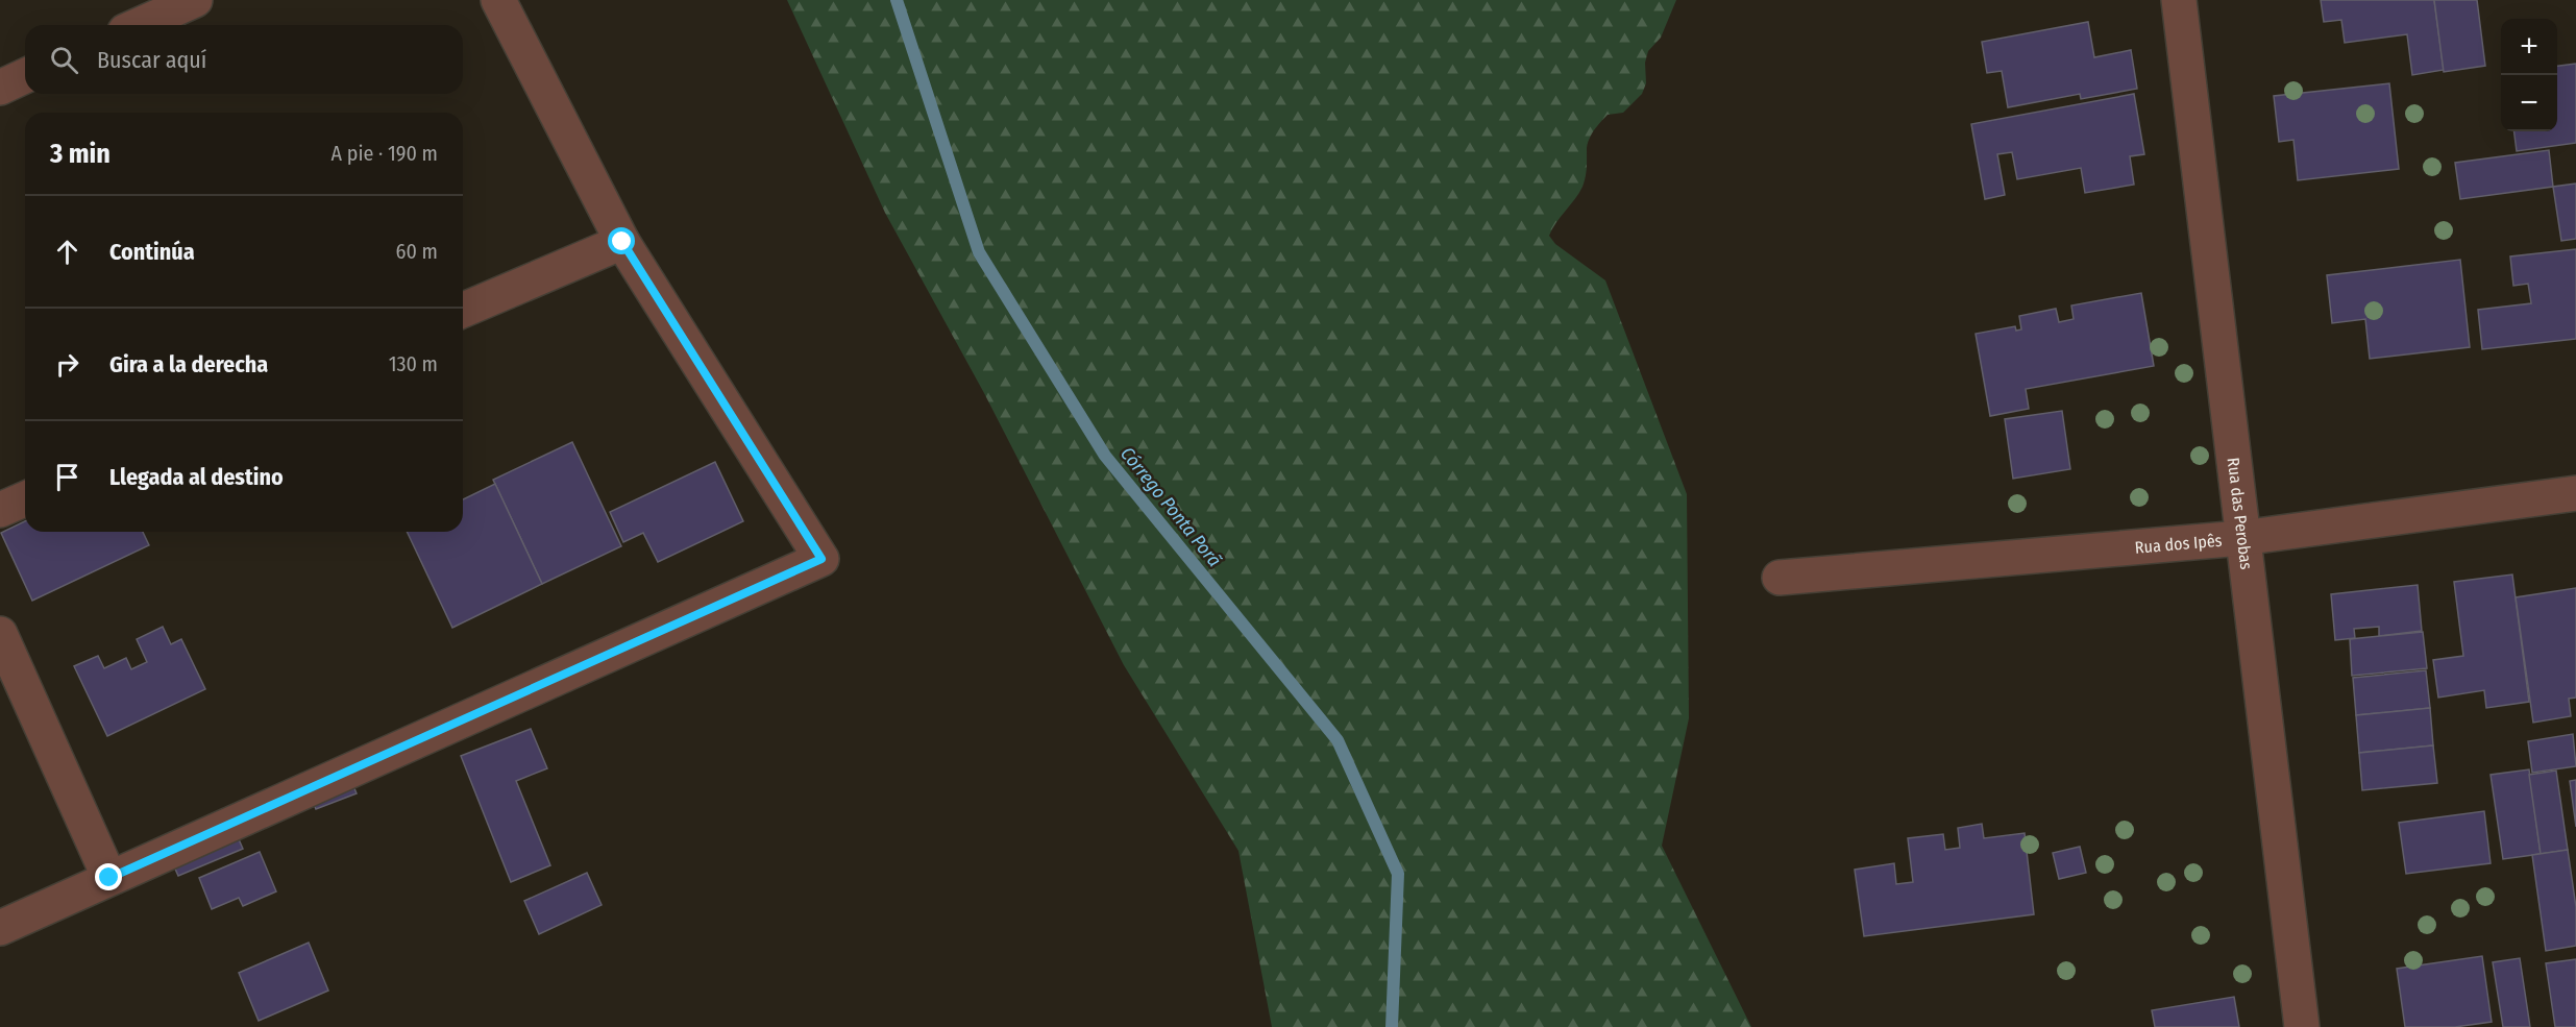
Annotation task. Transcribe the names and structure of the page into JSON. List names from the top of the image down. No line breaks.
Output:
{"streets":{"street":["Rua das Perobas","Rua dos Ipês"]},"crossings":[["Rua das Perobas","Rua dos Ipês"]],"water":["Córrego Ponta Porã"],"page":{"map_buttons":["+","−"],"search":"Buscar aquí","heading":["3 min","A pie · 190 m"],"list":[["Continúa","60 m"],["Gira a la derecha","130 m"],"Llegada al destino"]}}
